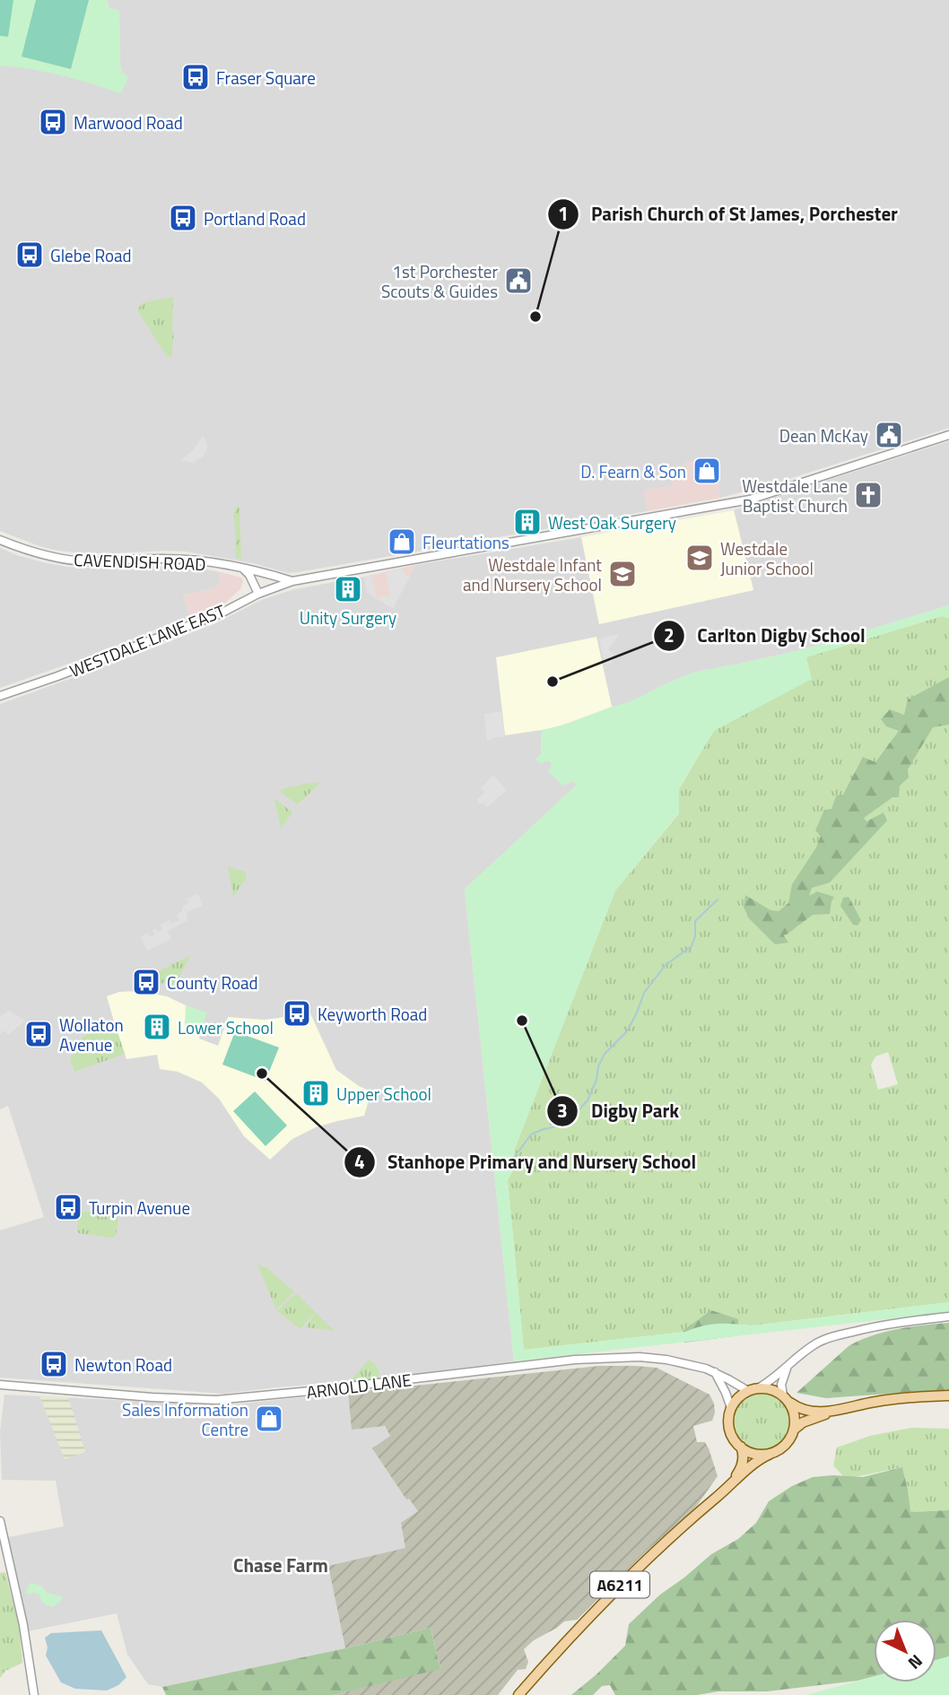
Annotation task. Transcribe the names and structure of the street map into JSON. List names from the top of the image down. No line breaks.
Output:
{"streets":{"main road":["A6211"],"street":["CAVENDISH ROAD","WESTDALE LANE EAST","ARNOLD LANE"]},"crossings":[["CAVENDISH ROAD","WESTDALE LANE EAST"],["ARNOLD LANE","A6211"]],"districts":["Chase Farm"],"places":{"bus stop":["Fraser Square","Marwood Road","Portland Road","Glebe Road","County Road","Keyworth Road","Wollaton Avenue","Turpin Avenue","Newton Road"],"public building":["1st Porchester Scouts & Guides","Dean McKay"],"other":["Parish Church of St James, Porchester","Carlton Digby School","Digby Park","Stanhope Primary and Nursery School"],"shop":["D. Fearn & Son","Fleurtations","Sales Information Centre"],"church":["Westdale Lane Baptist Church"],"building":["West Oak Surgery","Unity Surgery","Lower School","Upper School"],"school or university":["Westdale Junior School","Westdale Infant and Nursery School"]},"north":"bottom right"}
